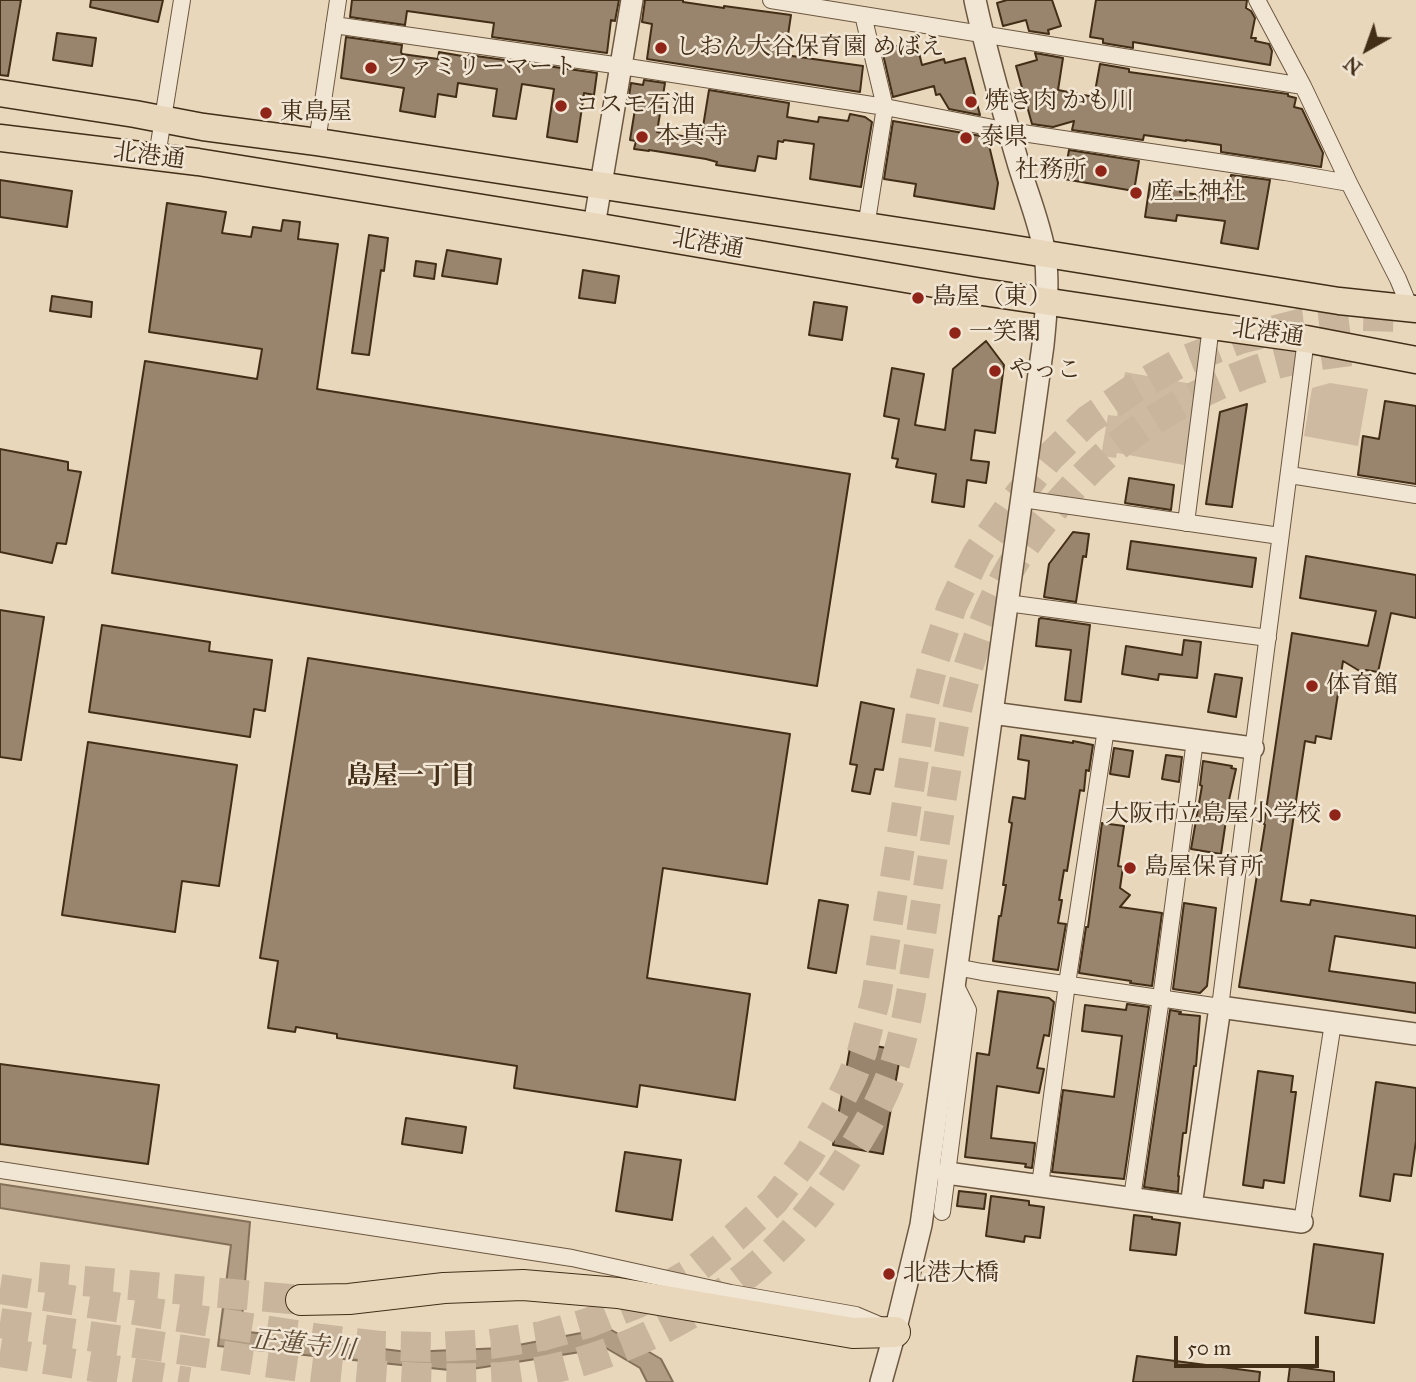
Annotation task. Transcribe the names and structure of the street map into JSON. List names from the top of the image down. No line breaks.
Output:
{"streets":{"main road":["北港通"]},"districts":["島屋一丁目"],"water":["正蓮寺川"],"places":["しおん大谷保育園 めばえ","ファミリーマート","焼き肉 かも川","コスモ石油","東島屋","本真寺","泰県","社務所","産土神社","島屋（東）","一笑閣","やっこ","体育館","大阪市立島屋小学校","島屋保育所","北港大橋"],"scale_bar":"50 m","north":"bottom left"}
